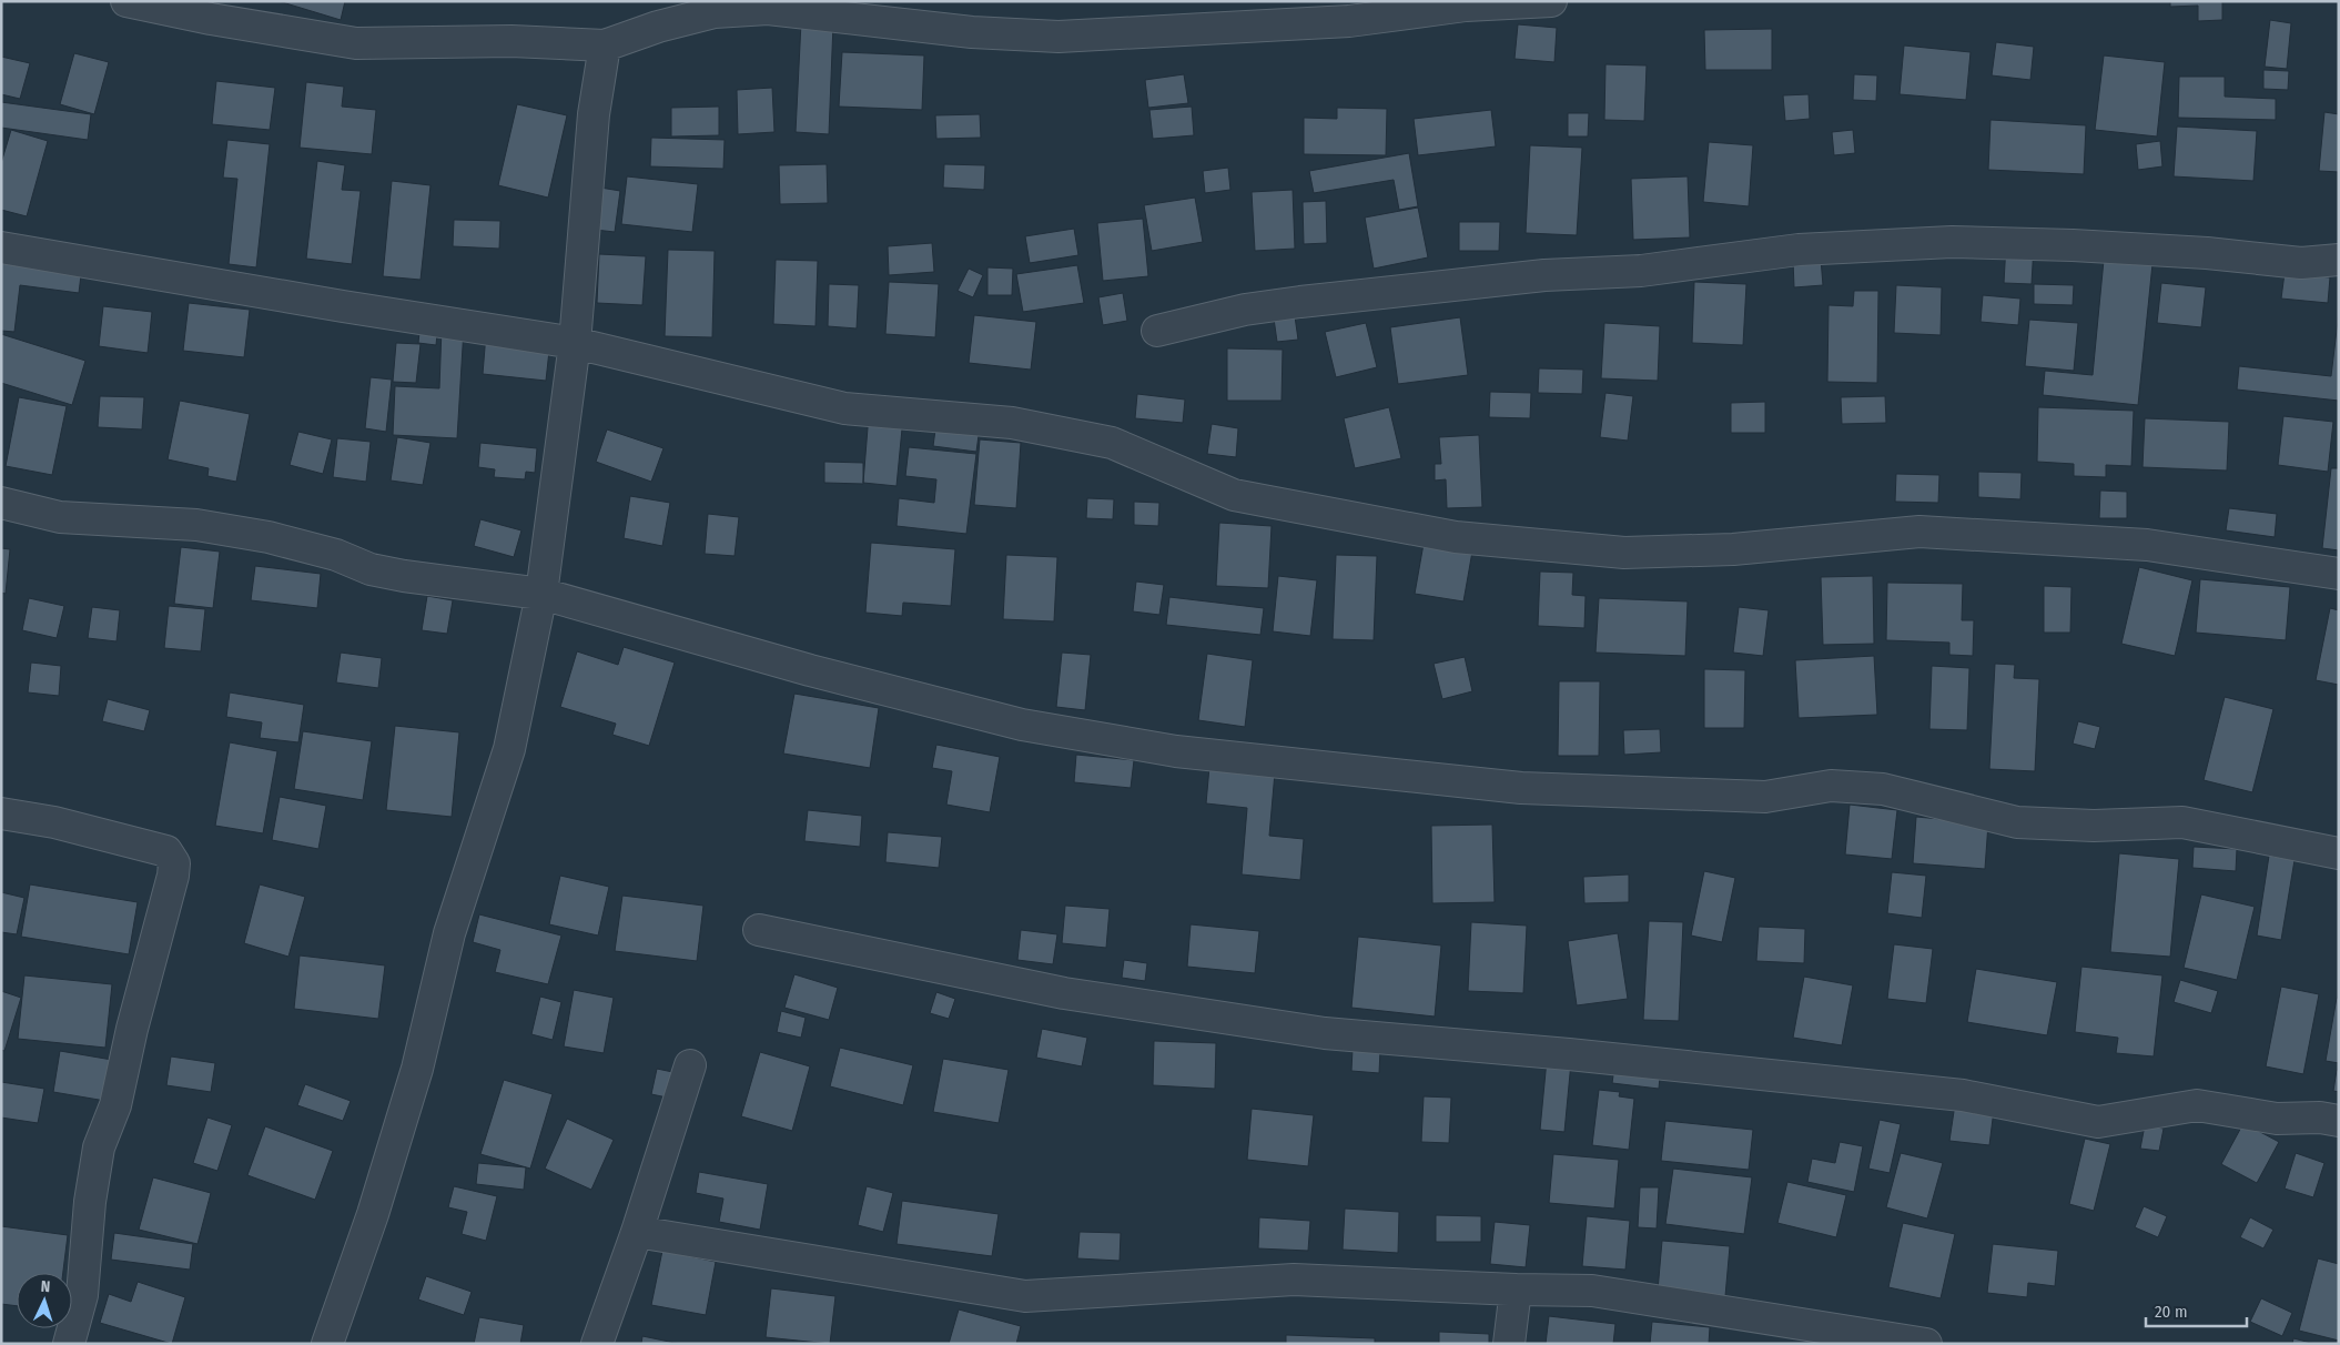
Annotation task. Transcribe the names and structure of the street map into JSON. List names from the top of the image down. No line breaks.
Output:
{"scale_bar":"20 m","north":"top"}
